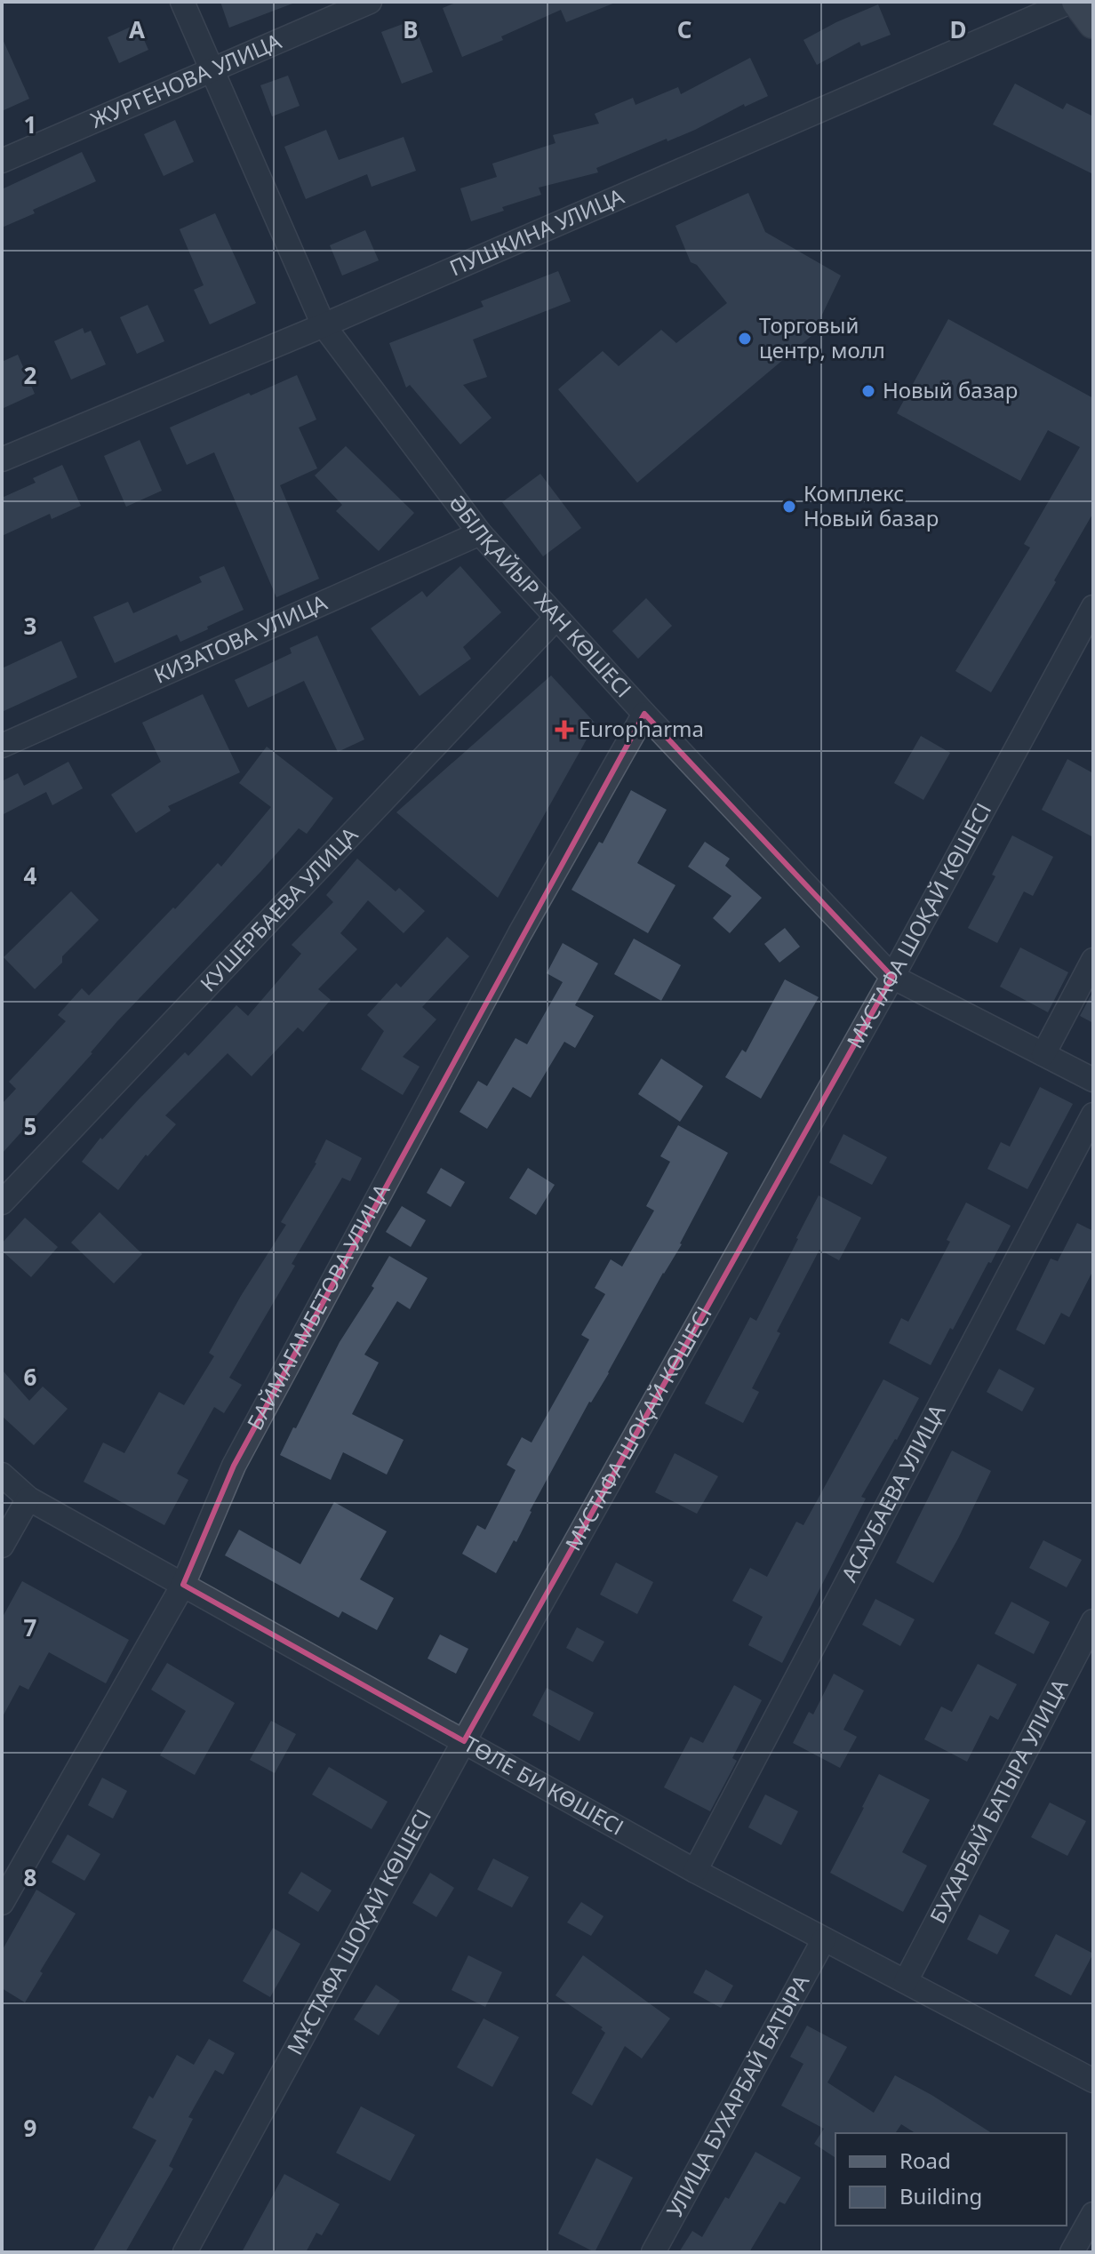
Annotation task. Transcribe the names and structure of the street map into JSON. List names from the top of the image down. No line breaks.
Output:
{"streets":{"street":["ЖУРГЕНОВА УЛИЦА","ПУШКИНА УЛИЦА","ӘБІЛҚАЙЫР ХАН КӨШЕСІ","КИЗАТОВА УЛИЦА","КУШЕРБАЕВА УЛИЦА","МҰСТАФА ШОҚАЙ КӨШЕСІ","БАЙМАГАМБЕТОВА УЛИЦА","АСАУБАЕВА УЛИЦА","ТӨЛЕ БИ КӨШЕСІ","БУХАРБАЙ БАТЫРА УЛИЦА","УЛИЦА БУХАРБАЙ БАТЫРА"]},"crossings":[["ЖУРГЕНОВА УЛИЦА","ӘБІЛҚАЙЫР ХАН КӨШЕСІ"],["ПУШКИНА УЛИЦА","ӘБІЛҚАЙЫР ХАН КӨШЕСІ"],["ӘБІЛҚАЙЫР ХАН КӨШЕСІ","КИЗАТОВА УЛИЦА"],["ӘБІЛҚАЙЫР ХАН КӨШЕСІ","КУШЕРБАЕВА УЛИЦА"],["ӘБІЛҚАЙЫР ХАН КӨШЕСІ","МҰСТАФА ШОҚАЙ КӨШЕСІ"],["ӘБІЛҚАЙЫР ХАН КӨШЕСІ","БАЙМАГАМБЕТОВА УЛИЦА"],["МҰСТАФА ШОҚАЙ КӨШЕСІ","ТӨЛЕ БИ КӨШЕСІ"],["БАЙМАГАМБЕТОВА УЛИЦА","ТӨЛЕ БИ КӨШЕСІ"],["АСАУБАЕВА УЛИЦА","ТӨЛЕ БИ КӨШЕСІ"],["ТӨЛЕ БИ КӨШЕСІ","БУХАРБАЙ БАТЫРА УЛИЦА"],["ТӨЛЕ БИ КӨШЕСІ","УЛИЦА БУХАРБАЙ БАТЫРА"]],"places":{"other":["Торговый центр, молл","Новый базар","Комплекс Новый базар"],"health":["Europharma"]},"legend":["Road","Building"],"grid":{"columns":["A","B","C","D"],"rows":["1","2","3","4","5","6","7","8","9"]}}
